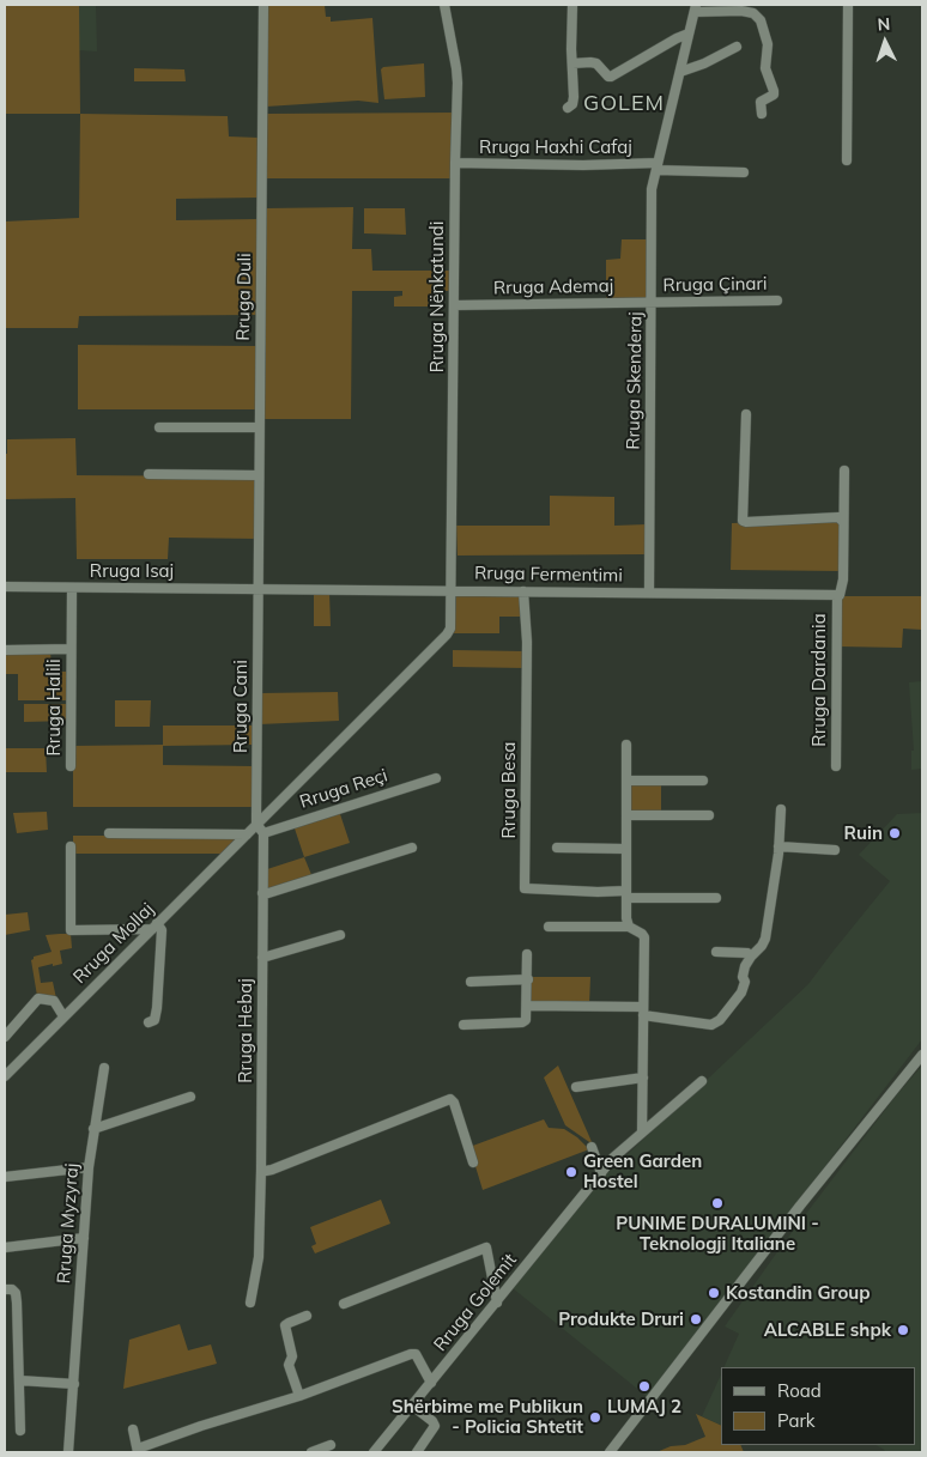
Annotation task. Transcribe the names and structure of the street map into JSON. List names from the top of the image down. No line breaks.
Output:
{"streets":{"street":["Rruga Haxhi Cafaj","Rruga Çinari","Rruga Ademaj","Rruga Duli","Rruga Nënkatundi","Rruga Skenderaj","Rruga Isaj","Rruga Fermentimi","Rruga Dardania","Rruga Cani","Rruga Halili","Rruga Reçi","Rruga Besa","Rruga Mollaj","Rruga Hebaj","Rruga Myzyraj","Rruga Golemit"]},"crossings":[["Rruga Haxhi Cafaj","Rruga Nënkatundi"],["Rruga Haxhi Cafaj","Rruga Skenderaj"],["Rruga Çinari","Rruga Ademaj"],["Rruga Çinari","Rruga Skenderaj"],["Rruga Ademaj","Rruga Nënkatundi"],["Rruga Ademaj","Rruga Skenderaj"],["Rruga Duli","Rruga Isaj"],["Rruga Duli","Rruga Fermentimi"],["Rruga Duli","Rruga Cani"],["Rruga Nënkatundi","Rruga Fermentimi"],["Rruga Nënkatundi","Rruga Mollaj"],["Rruga Skenderaj","Rruga Fermentimi"],["Rruga Isaj","Rruga Fermentimi"],["Rruga Isaj","Rruga Cani"],["Rruga Isaj","Rruga Halili"],["Rruga Fermentimi","Rruga Dardania"],["Rruga Fermentimi","Rruga Cani"],["Rruga Fermentimi","Rruga Besa"],["Rruga Fermentimi","Rruga Mollaj"],["Rruga Cani","Rruga Mollaj"],["Rruga Reçi","Rruga Hebaj"]],"districts":["GOLEM"],"places":["Ruin","Green Garden Hostel","PUNIME DURALUMINI - Teknologji Italiane","Kostandin Group","Produkte Druri","ALCABLE shpk","LUMAJ 2","Shërbime me Publikun - Policia Shtetit"],"legend":["Road","Park"],"north":"top"}
